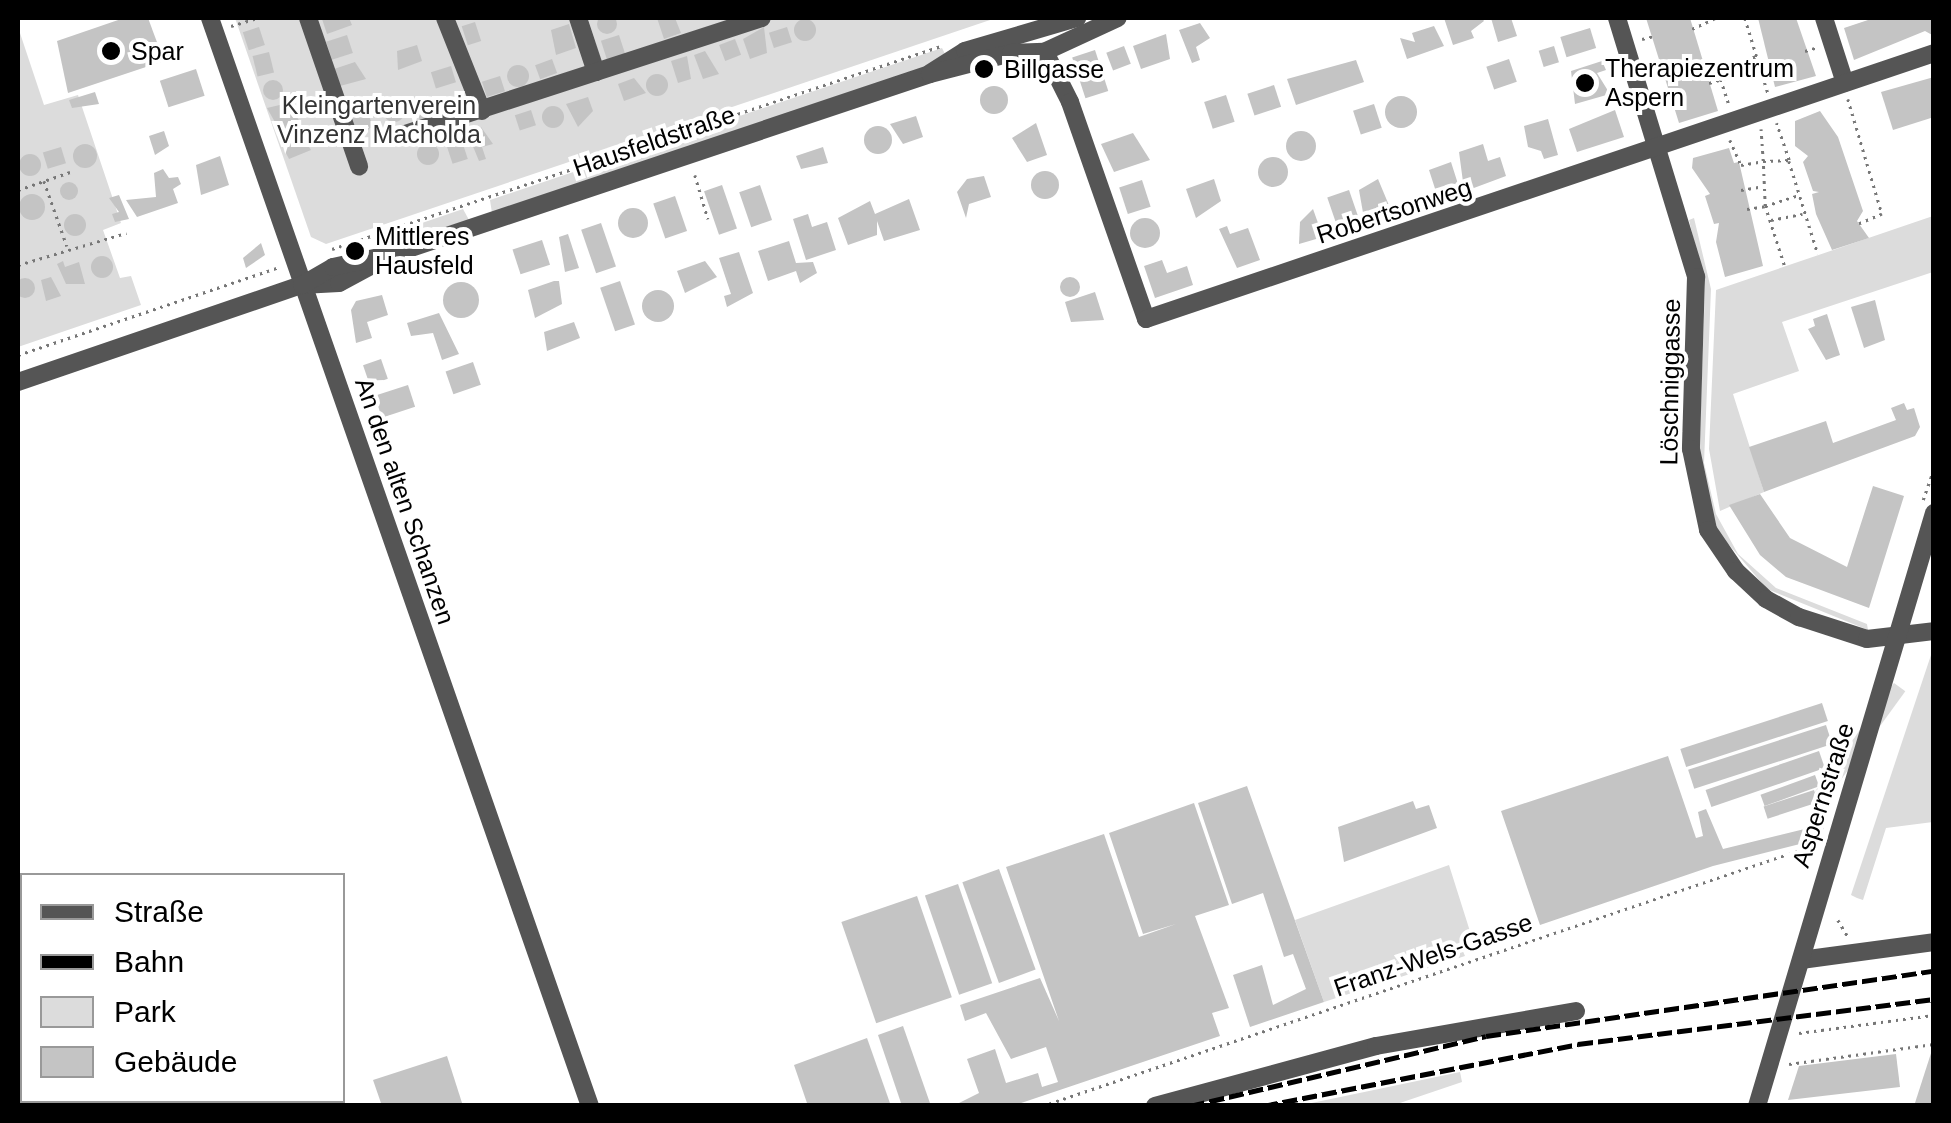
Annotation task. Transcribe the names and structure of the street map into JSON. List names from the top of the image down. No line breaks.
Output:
{"streets":{"street":["Hausfeldstraße","Robertsonweg","Löschniggasse","An den alten Schanzen","Aspernstraße"],"path":["Franz-Wels-Gasse"]},"crossings":[["Hausfeldstraße","Robertsonweg"],["Hausfeldstraße","An den alten Schanzen"],["Robertsonweg","Löschniggasse"],["Löschniggasse","Aspernstraße"],["Aspernstraße","Franz-Wels-Gasse"]],"parks":["Kleingartenverein Vinzenz Macholda"],"places":["Spar","Billgasse","Therapiezentrum Aspern","Mittleres Hausfeld"],"legend":["Straße","Bahn","Park","Gebäude"]}
